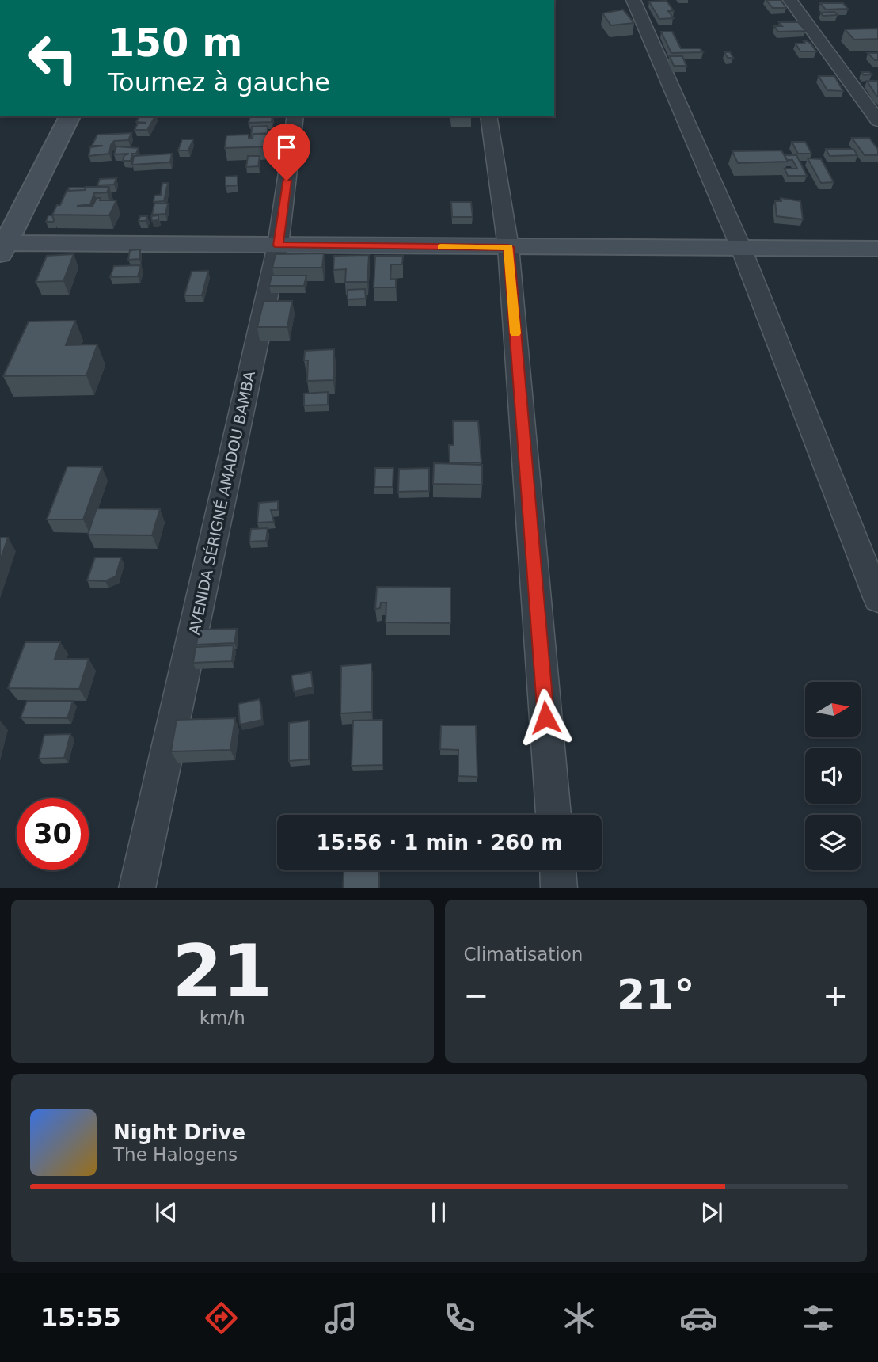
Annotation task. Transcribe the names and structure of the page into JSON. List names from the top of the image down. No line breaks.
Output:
{"streets":{"street":["AVENIDA SÉRIGNÉ AMADOU BAMBA"]},"north":"right","page":{"turn":["150 m","Tournez à gauche"],"limit":"30","trip":"15:56 · 1 min · 260 m","tile":[["21","km/h"],"Climatisation"],"heat":["−","21°","+"],"song":["Night Drive","The Halogens"],"tabs":"15:55"}}
